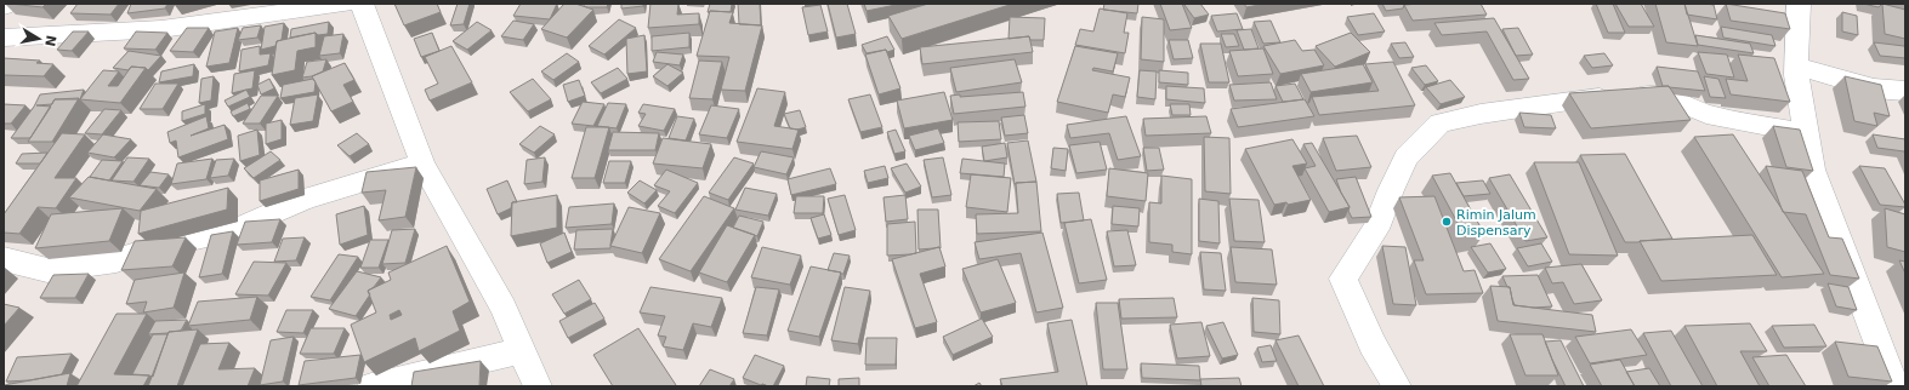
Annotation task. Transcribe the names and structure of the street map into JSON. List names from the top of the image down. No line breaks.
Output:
{"places":["Rimin Jalum Dispensary"],"north":"right"}
